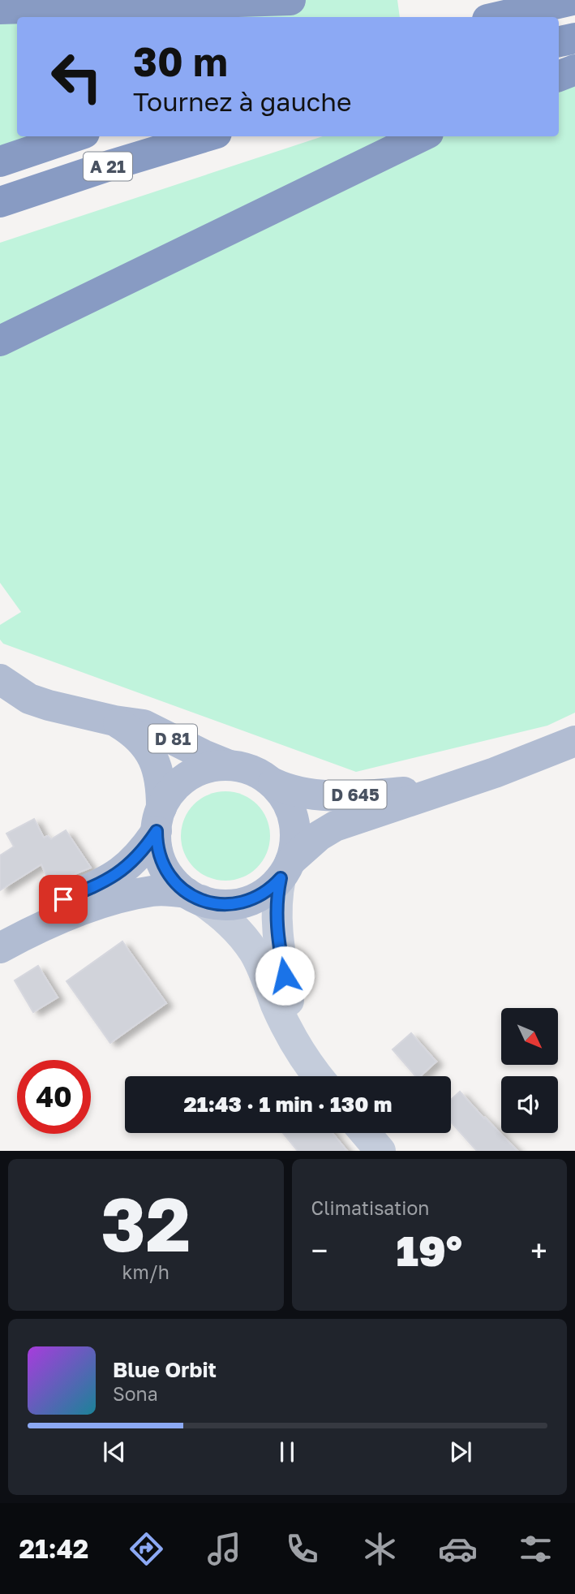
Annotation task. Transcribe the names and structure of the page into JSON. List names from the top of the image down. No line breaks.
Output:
{"streets":{"highway":["A 21"],"main road":["D 81","D 645"]},"crossings":[["D 81","D 645"]],"north":"bottom right","page":{"turn":["30 m","Tournez à gauche"],"limit":"40","trip":"21:43 · 1 min · 130 m","tile":[["32","km/h"],"Climatisation"],"heat":["−","19°","+"],"song":["Blue Orbit","Sona"],"tabs":"21:42"}}
